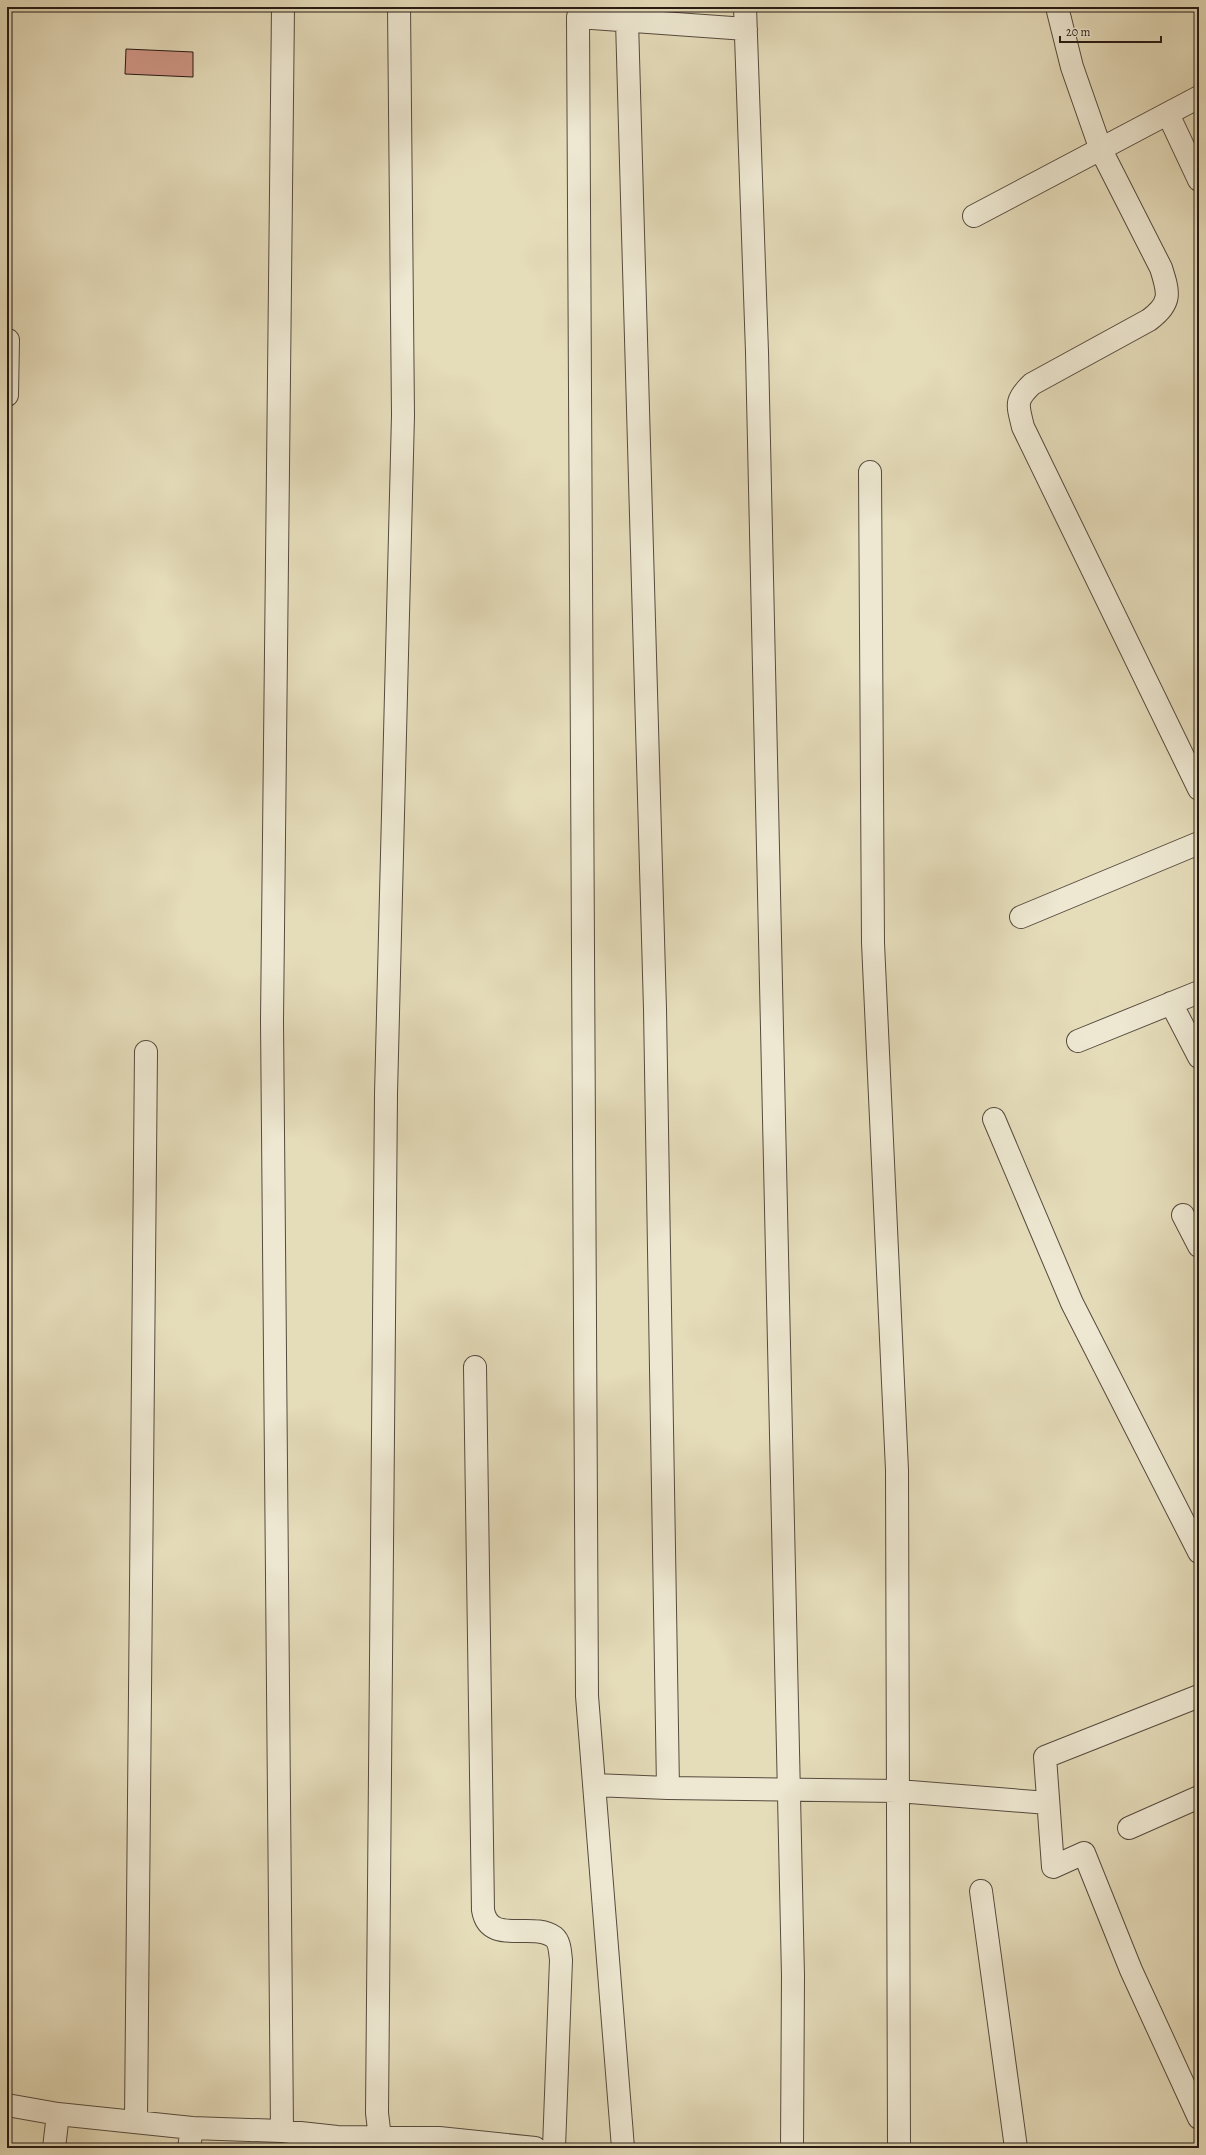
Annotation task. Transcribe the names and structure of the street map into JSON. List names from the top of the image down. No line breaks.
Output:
{"scale_bar":"20 m"}
